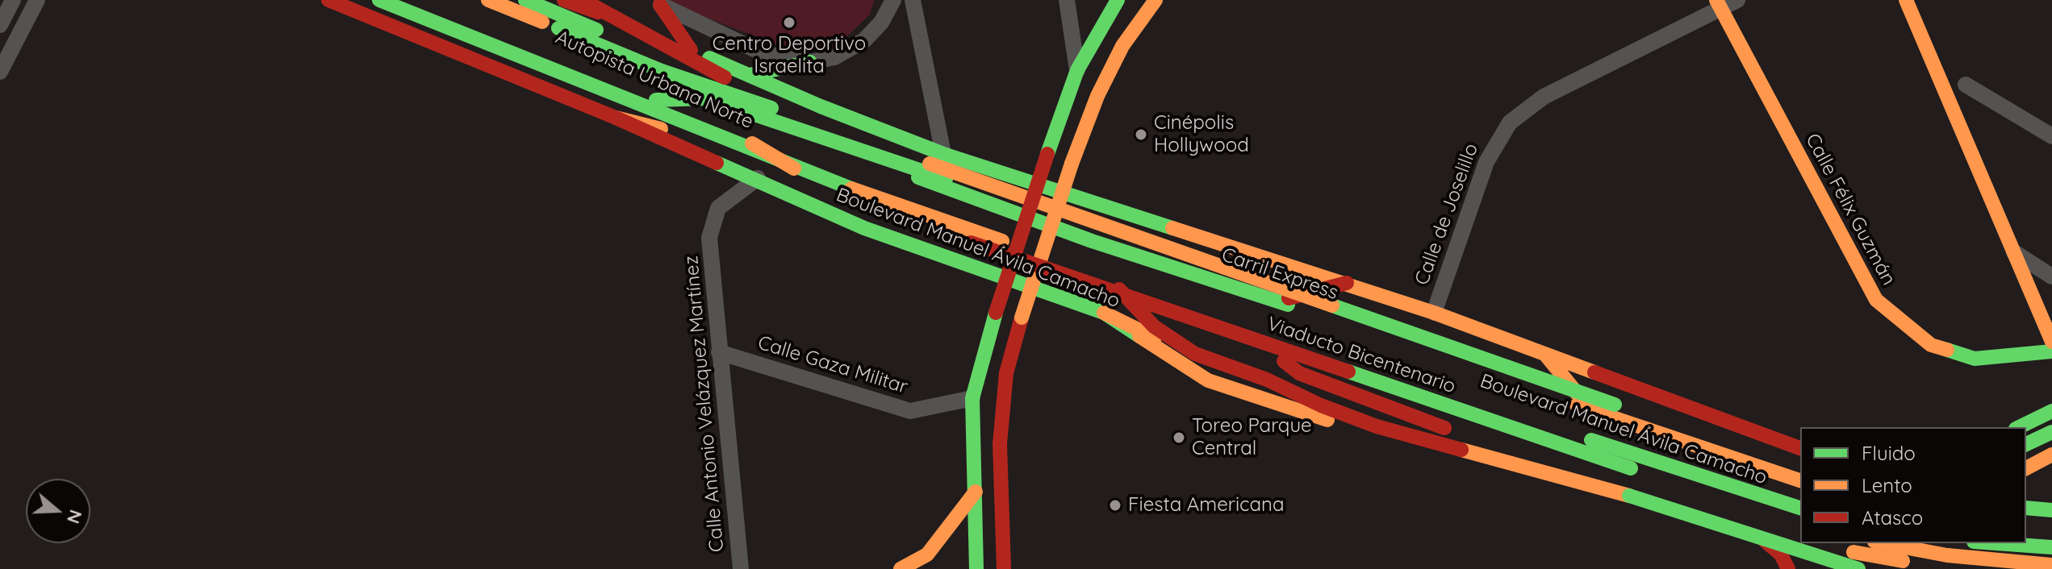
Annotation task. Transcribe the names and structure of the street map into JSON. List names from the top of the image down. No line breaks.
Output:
{"streets":{"main road":["Autopista Urbana Norte","Calle Félix Guzmán","Boulevard Manuel Ávila Camacho","Carril Express","Viaducto Bicentenario"],"street":["Calle de Joselillo","Calle Gaza Militar","Calle Antonio Velázquez Martínez"]},"crossings":[["Autopista Urbana Norte","Boulevard Manuel Ávila Camacho"],["Autopista Urbana Norte","Carril Express"],["Autopista Urbana Norte","Viaducto Bicentenario"],["Calle Félix Guzmán","Calle de Joselillo"],["Calle de Joselillo","Boulevard Manuel Ávila Camacho"],["Boulevard Manuel Ávila Camacho","Viaducto Bicentenario"],["Boulevard Manuel Ávila Camacho","Calle Antonio Velázquez Martínez"],["Calle Gaza Militar","Calle Antonio Velázquez Martínez"]],"places":["Centro Deportivo Israelita","Cinépolis Hollywood","Toreo Parque Central","Fiesta Americana"],"legend":["Fluido","Lento","Atasco"],"north":"right"}
